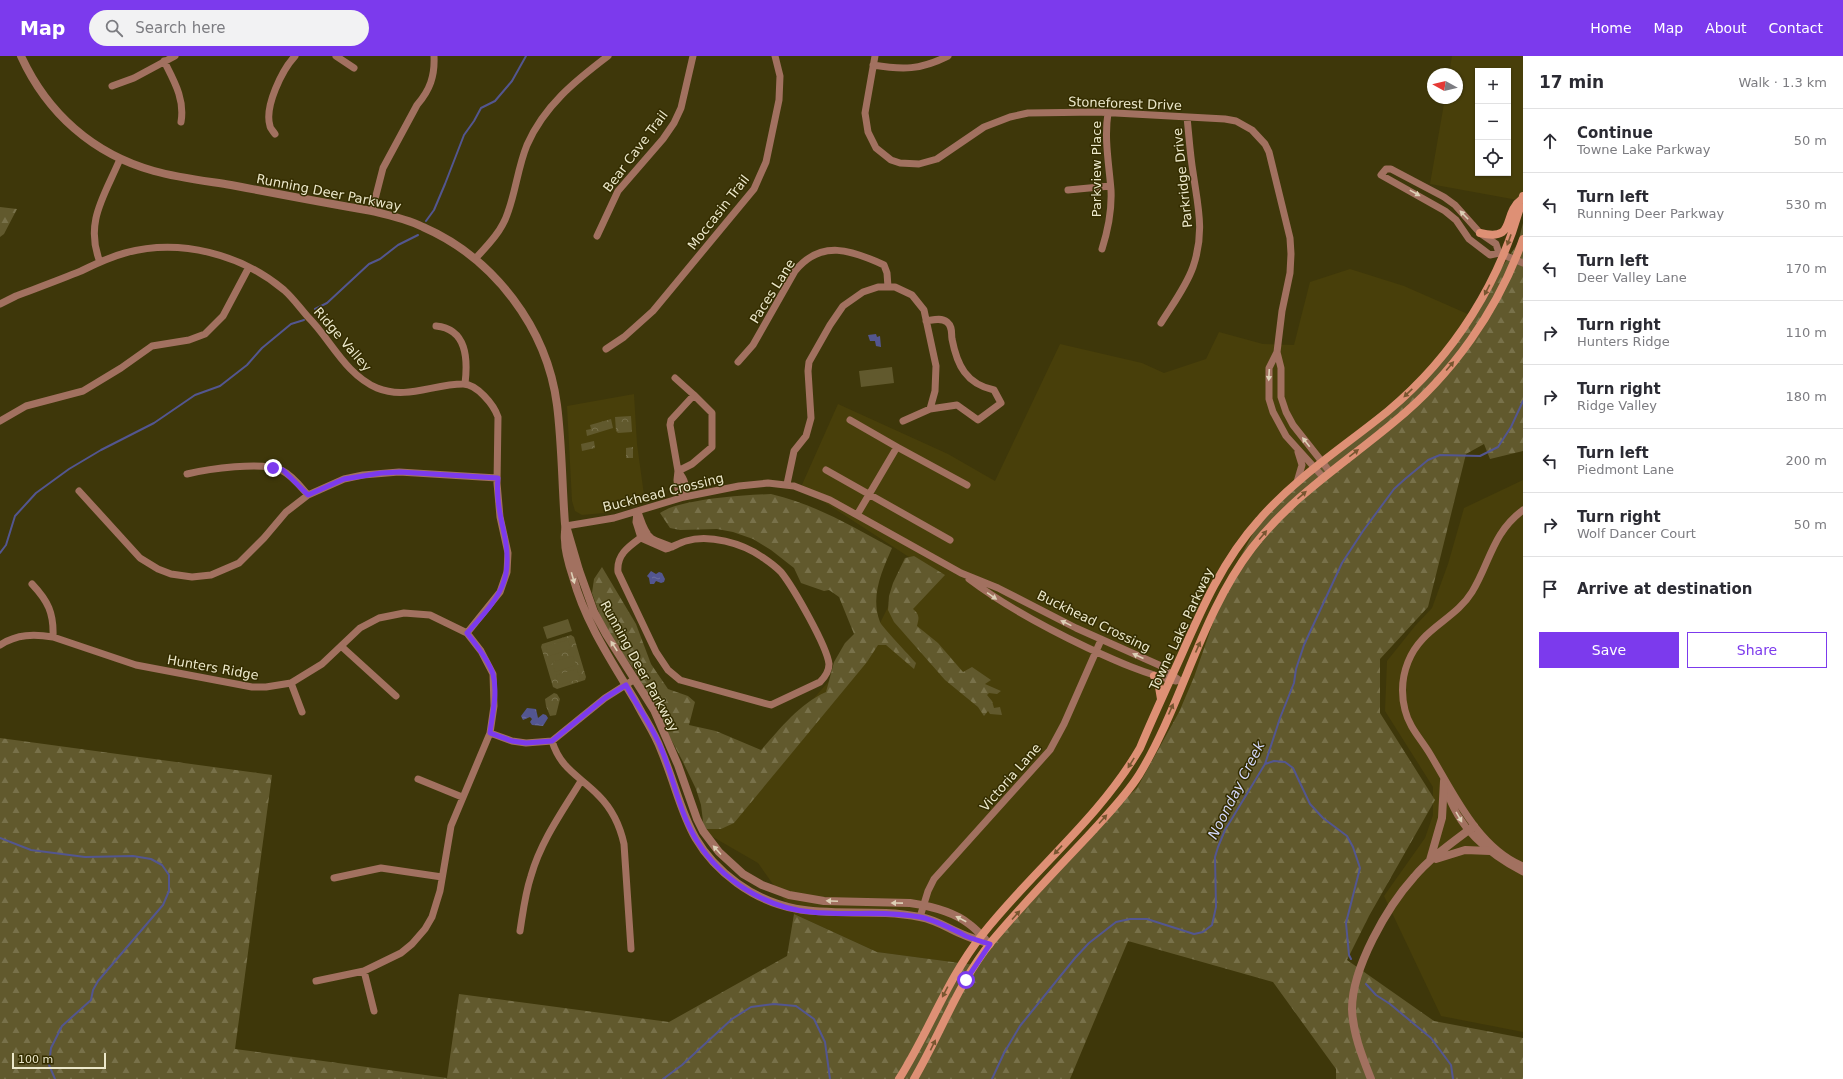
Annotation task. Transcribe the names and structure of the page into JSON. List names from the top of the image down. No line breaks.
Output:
{"streets":{"main road":["Towne Lake Parkway"],"street":["Stoneforest Drive","Bear Cave Trail","Parkview Place","Parkridge Drive","Running Deer Parkway","Moccasin Trail","Paces Lane","Ridge Valley","Buckhead Crossing","Hunters Ridge","Victoria Lane"]},"crossings":[["Stoneforest Drive","Parkview Place"],["Stoneforest Drive","Parkridge Drive"],["Stoneforest Drive","Towne Lake Parkway"],["Running Deer Parkway","Buckhead Crossing"],["Running Deer Parkway","Towne Lake Parkway"],["Running Deer Parkway","Victoria Lane"],["Buckhead Crossing","Towne Lake Parkway"],["Buckhead Crossing","Victoria Lane"]],"water":["Noonday Creek"],"scale_bar":"100 m","north":"left","page":{"header":"Map","search":"Search here","nav":["Home","Map","About","Contact"],"heading":["17 min","Walk · 1.3 km"],"map_buttons":["+","−"],"list":[["Continue","Towne Lake Parkway","50 m"],["Turn left","Running Deer Parkway","530 m"],["Turn left","Deer Valley Lane","170 m"],["Turn right","Hunters Ridge","110 m"],["Turn right","Ridge Valley","180 m"],["Turn left","Piedmont Lane","200 m"],["Turn right","Wolf Dancer Court","50 m"],"Arrive at destination"],"buttons":["Save","Share"],"scale":"100 m"}}
